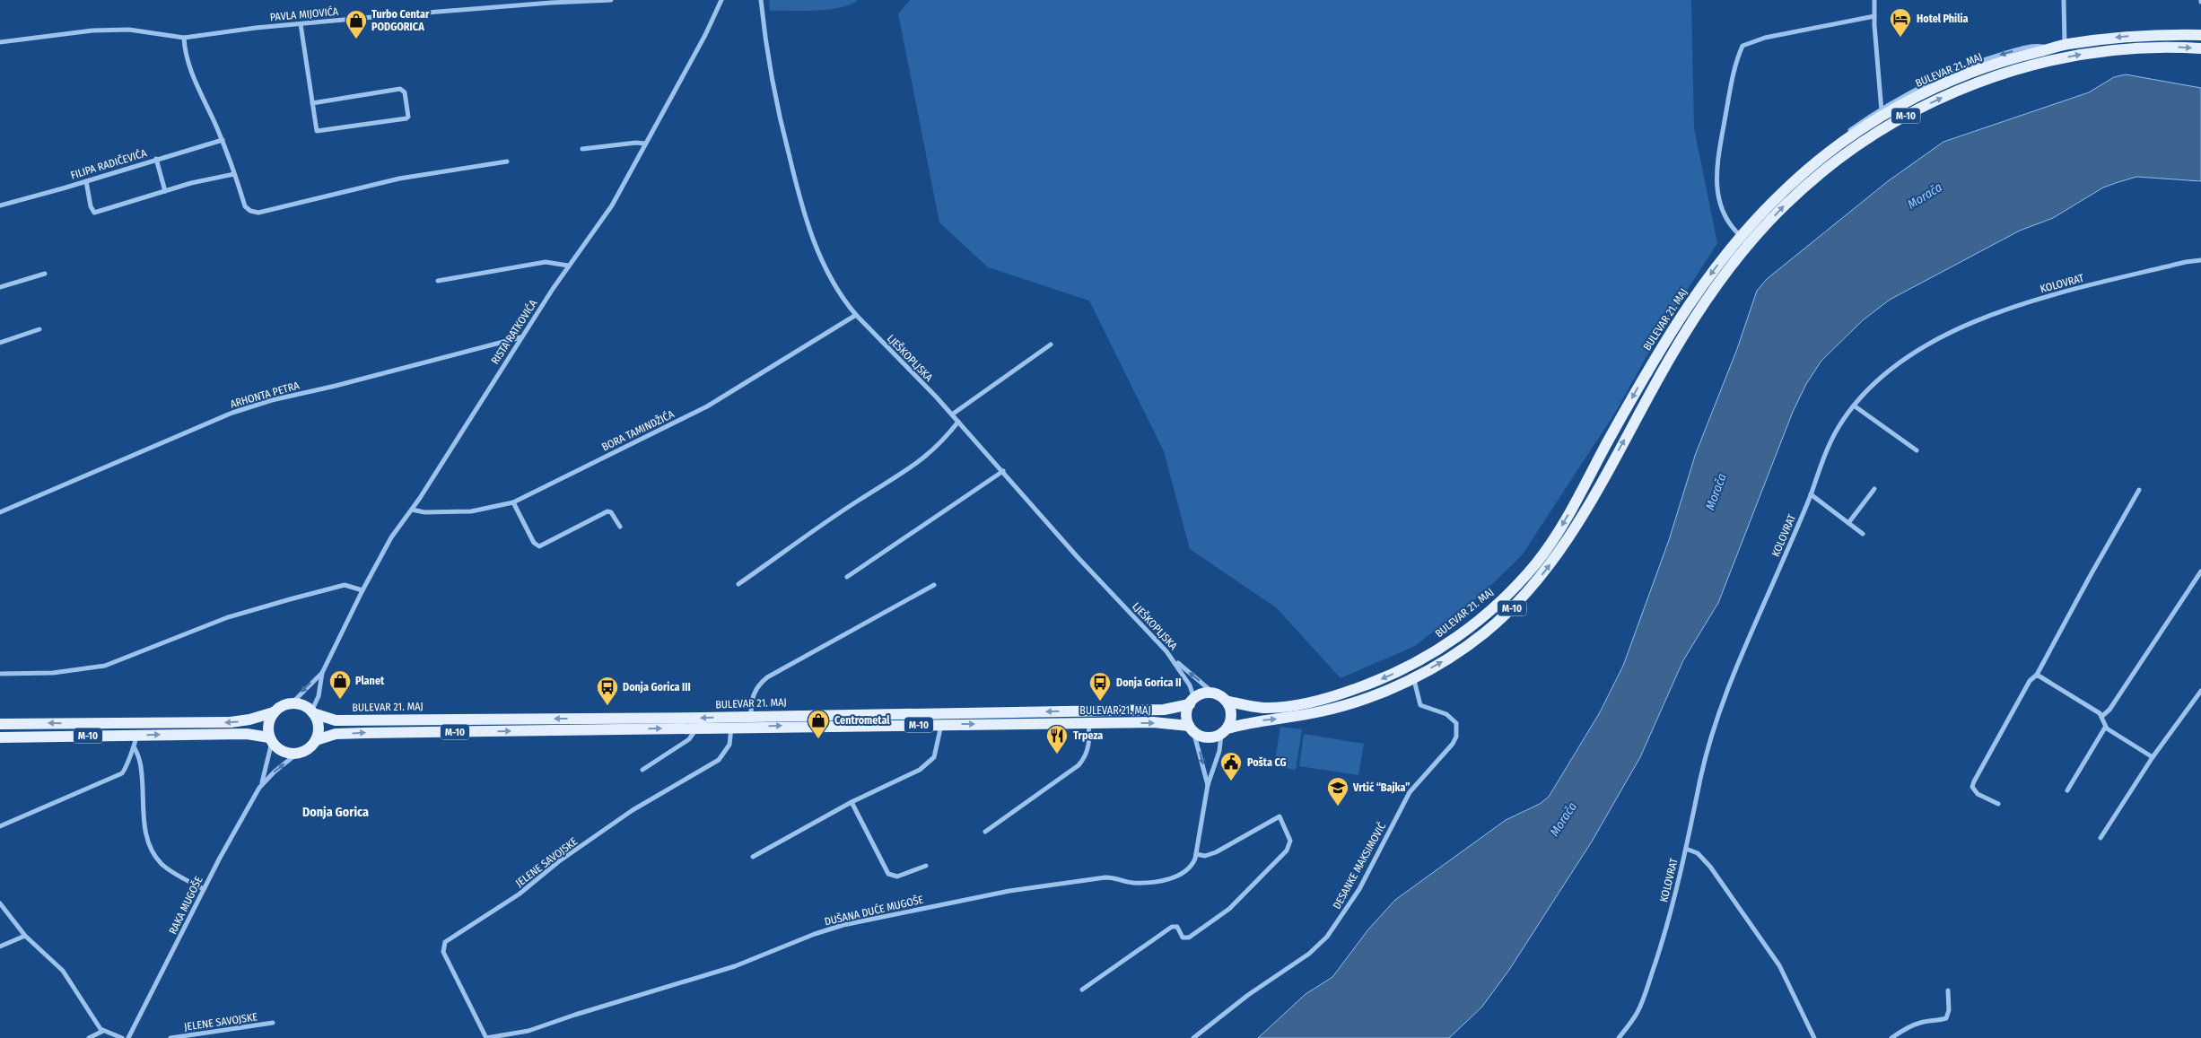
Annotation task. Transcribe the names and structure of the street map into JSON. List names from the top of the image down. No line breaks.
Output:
{"streets":{"main road":["BULEVAR 21. MAJ","M-10"],"street":["PAVLA MIJOVIĆA","FILIPA RADIČEVIĆA","KOLOVRAT","RISTA RATKOVIĆA","LJEŠKOPLJSKA","ARHONTA PETRA","BORA TAMINDŽIĆA","JELENE SAVOJSKE","DESANKE MAKSIMOVIĆ","RAKA MUGOŠE","DUŠANA DUĆE MUGOŠE"]},"crossings":[["BULEVAR 21. MAJ","M-10"],["BULEVAR 21. MAJ","RISTA RATKOVIĆA"],["BULEVAR 21. MAJ","LJEŠKOPLJSKA"],["BULEVAR 21. MAJ","JELENE SAVOJSKE"],["BULEVAR 21. MAJ","DESANKE MAKSIMOVIĆ"],["BULEVAR 21. MAJ","RAKA MUGOŠE"],["BULEVAR 21. MAJ","DUŠANA DUĆE MUGOŠE"],["M-10","RISTA RATKOVIĆA"],["M-10","RAKA MUGOŠE"],["RISTA RATKOVIĆA","ARHONTA PETRA"],["RISTA RATKOVIĆA","BORA TAMINDŽIĆA"],["RISTA RATKOVIĆA","RAKA MUGOŠE"],["LJEŠKOPLJSKA","BORA TAMINDŽIĆA"],["LJEŠKOPLJSKA","DUŠANA DUĆE MUGOŠE"],["JELENE SAVOJSKE","DUŠANA DUĆE MUGOŠE"]],"districts":["Donja Gorica"],"water":["Morača"],"places":{"hotel":["Hotel Philia"],"shop":["Turbo Centar PODGORICA","Planet","Centrometal"],"bus stop":["Donja Gorica II","Donja Gorica III"],"restaurant":["Trpeza"],"public building":["Pošta CG"],"school or university":["Vrtić “Bajka”"]}}
